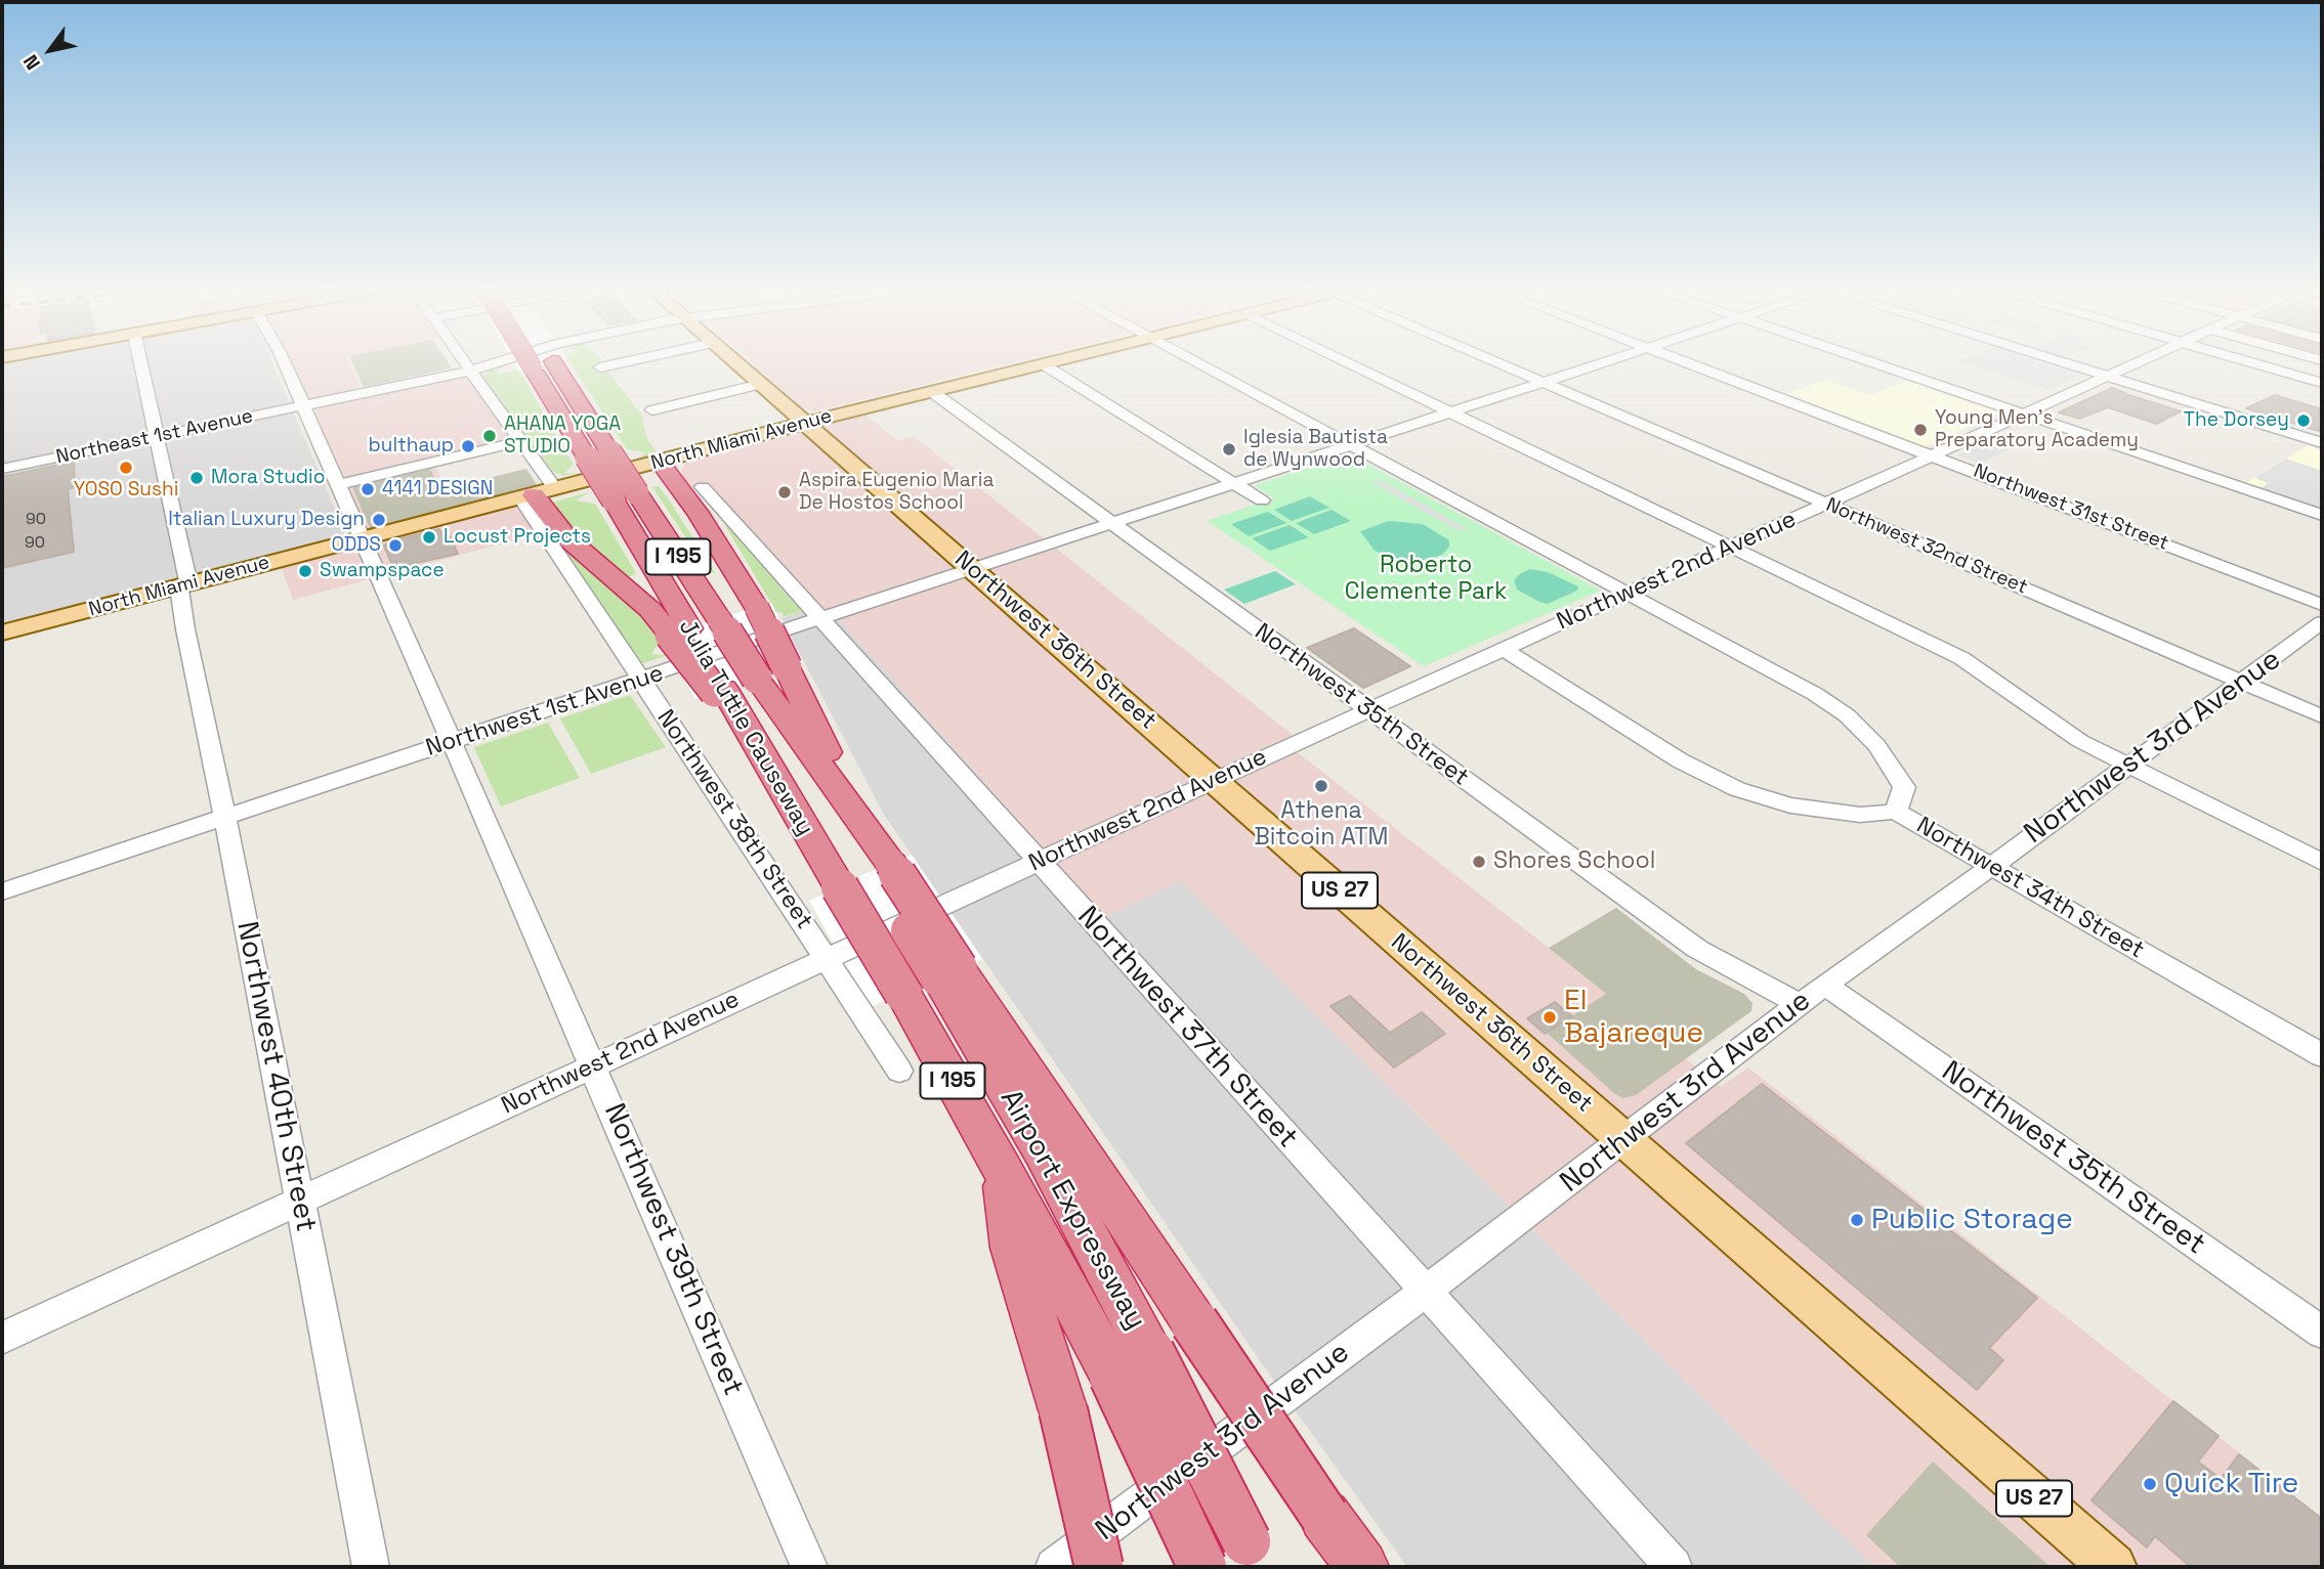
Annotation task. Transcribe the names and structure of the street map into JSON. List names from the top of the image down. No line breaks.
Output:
{"streets":{"highway":["I 195","Julia Tuttle Causeway","Airport Expressway"],"main road":["North Miami Avenue","Northwest 36th Street","US 27"],"street":["Northeast 1st Avenue","Northwest 31st Street","Northwest 32nd Street","Northwest 2nd Avenue","Northwest 35th Street","Northwest 1st Avenue","Northwest 3rd Avenue","Northwest 38th Street","Northwest 34th Street","Northwest 37th Street","Northwest 40th Street","Northwest 39th Street"]},"crossings":[["Northeast 1st Avenue","Northwest 38th Street"],["Northeast 1st Avenue","Northwest 40th Street"],["Northeast 1st Avenue","Northwest 39th Street"],["North Miami Avenue","Northwest 36th Street"],["North Miami Avenue","Northwest 35th Street"],["North Miami Avenue","Northwest 38th Street"],["North Miami Avenue","US 27"],["North Miami Avenue","Northwest 40th Street"],["North Miami Avenue","Northwest 39th Street"],["Northwest 31st Street","Northwest 2nd Avenue"],["Northwest 32nd Street","Northwest 2nd Avenue"],["Northwest 32nd Street","Northwest 1st Avenue"],["Northwest 32nd Street","Northwest 3rd Avenue"],["Northwest 2nd Avenue","Northwest 36th Street"],["Northwest 2nd Avenue","Northwest 35th Street"],["Northwest 2nd Avenue","Northwest 38th Street"],["Northwest 2nd Avenue","Northwest 34th Street"],["Northwest 2nd Avenue","Northwest 37th Street"],["Northwest 2nd Avenue","Northwest 40th Street"],["Northwest 2nd Avenue","Northwest 39th Street"],["Northwest 36th Street","Northwest 1st Avenue"],["Northwest 36th Street","Northwest 3rd Avenue"],["Northwest 36th Street","US 27"],["Northwest 35th Street","Northwest 1st Avenue"],["Northwest 35th Street","Northwest 3rd Avenue"],["Northwest 1st Avenue","Northwest 38th Street"],["Northwest 1st Avenue","Northwest 34th Street"],["Northwest 1st Avenue","Northwest 37th Street"],["Northwest 1st Avenue","Northwest 40th Street"],["Northwest 1st Avenue","Northwest 39th Street"],["Julia Tuttle Causeway","Airport Expressway"],["Northwest 3rd Avenue","Northwest 34th Street"],["Northwest 3rd Avenue","Northwest 37th Street"]],"parks":["Roberto Clemente Park"],"places":["The Dorsey","Young Men's Preparatory Academy","AHANA YOGA STUDIO","bulthaup","Iglesia Bautista de Wynwood","YOSO Sushi","Mora Studio","4141 DESIGN","Aspira Eugenio Maria De Hostos School","Italian Luxury Design","Locust Projects","ODDS","Swampspace","Athena Bitcoin ATM","Shores School","El Bajareque","Public Storage","Quick Tire"],"house_numbers":["90","90"],"north":"bottom left"}
